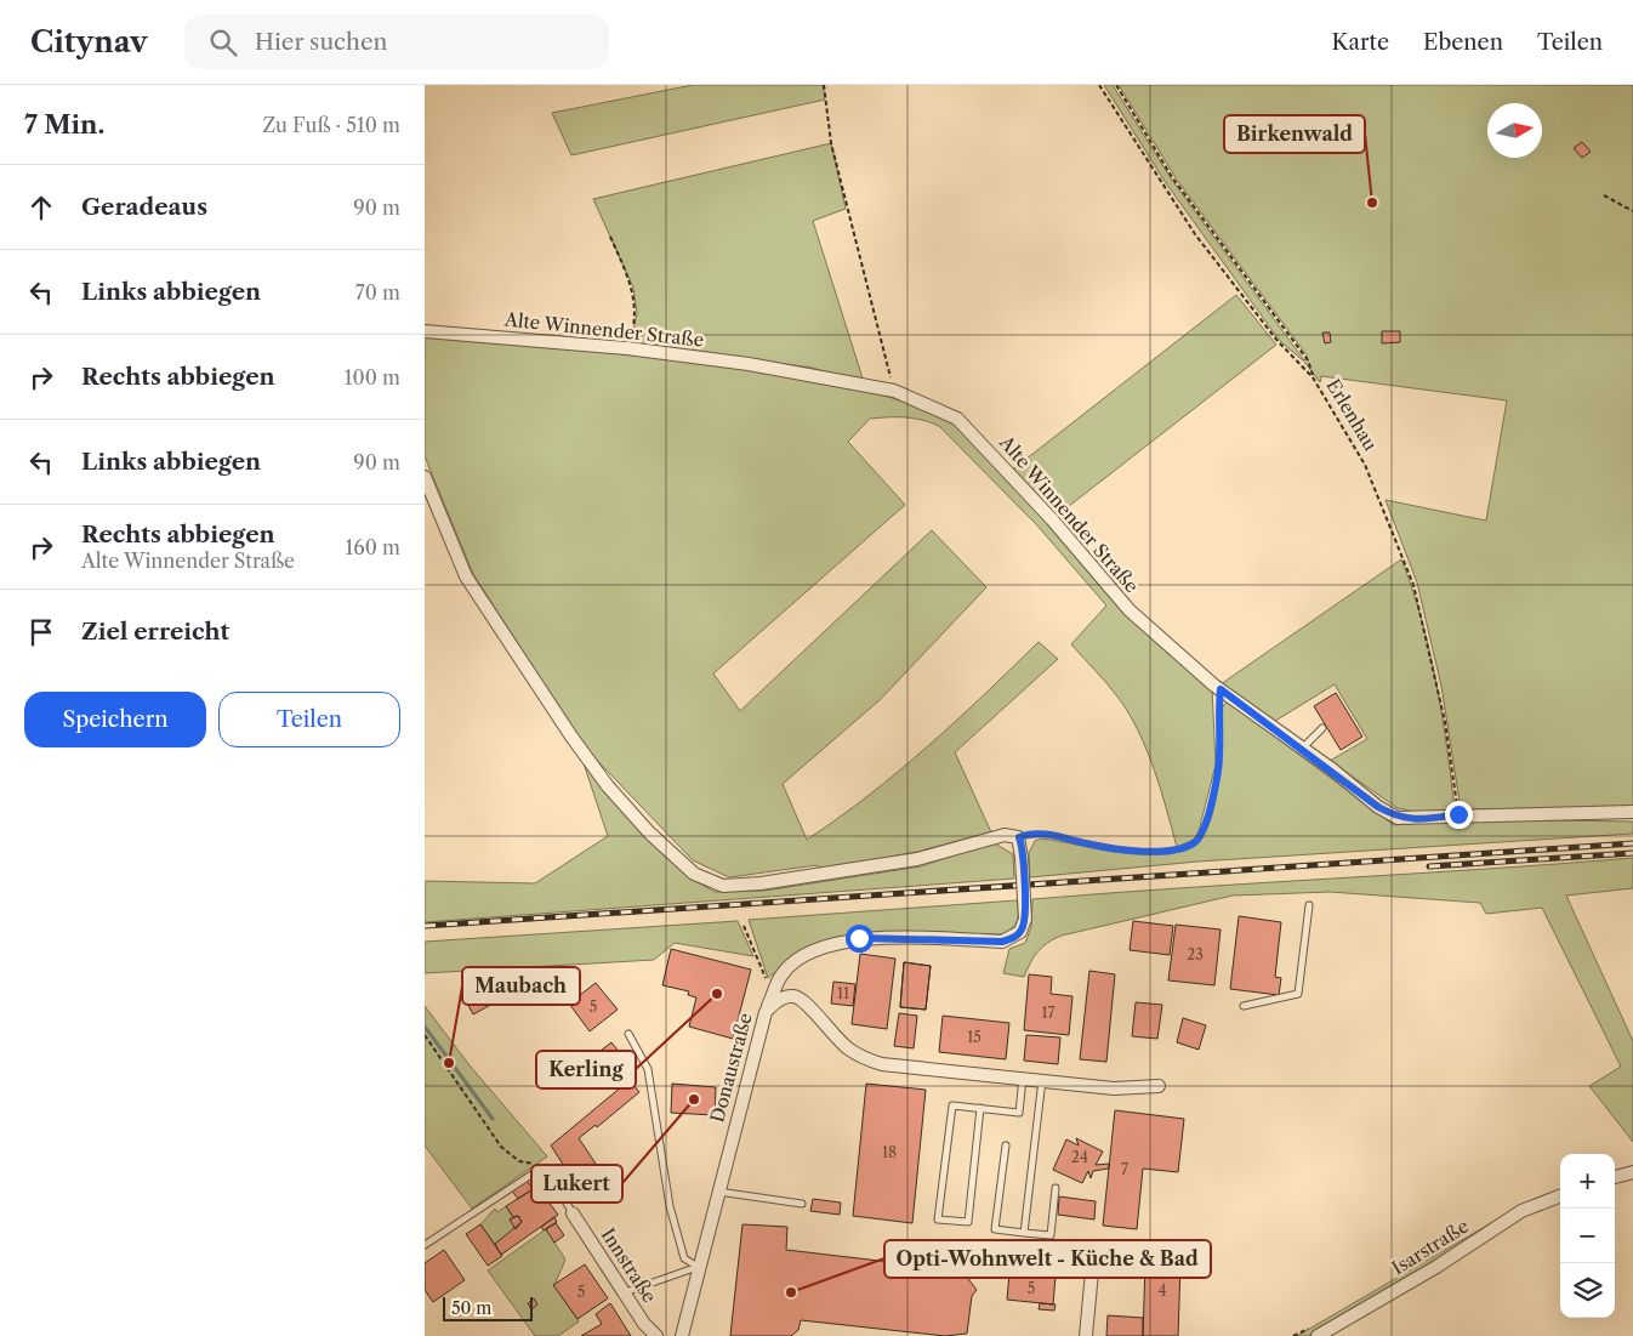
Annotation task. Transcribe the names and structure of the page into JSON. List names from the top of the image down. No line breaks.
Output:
{"streets":{"street":["Alte Winnender Straße","Donaustraße","Isarstraße","Innstraße"],"path":["Erlenhau"]},"crossings":[["Alte Winnender Straße","Erlenhau"]],"places":["Birkenwald","Kerling","Maubach","Lukert","Opti-Wohnwelt - Küche & Bad"],"house_numbers":["23","11","5","17","15","18","24","7","5","4","5"],"scale_bar":"50 m","north":"right","page":{"header":"Citynav","search":"Hier suchen","nav":["Karte","Ebenen","Teilen"],"heading":["7 Min.","Zu Fuß · 510 m"],"list":[["Geradeaus","90 m"],["Links abbiegen","70 m"],["Rechts abbiegen","100 m"],["Links abbiegen","90 m"],["Rechts abbiegen","Alte Winnender Straße","160 m"],"Ziel erreicht"],"buttons":["Speichern","Teilen"],"map_buttons":["+","−"],"scale":"50 m"}}
